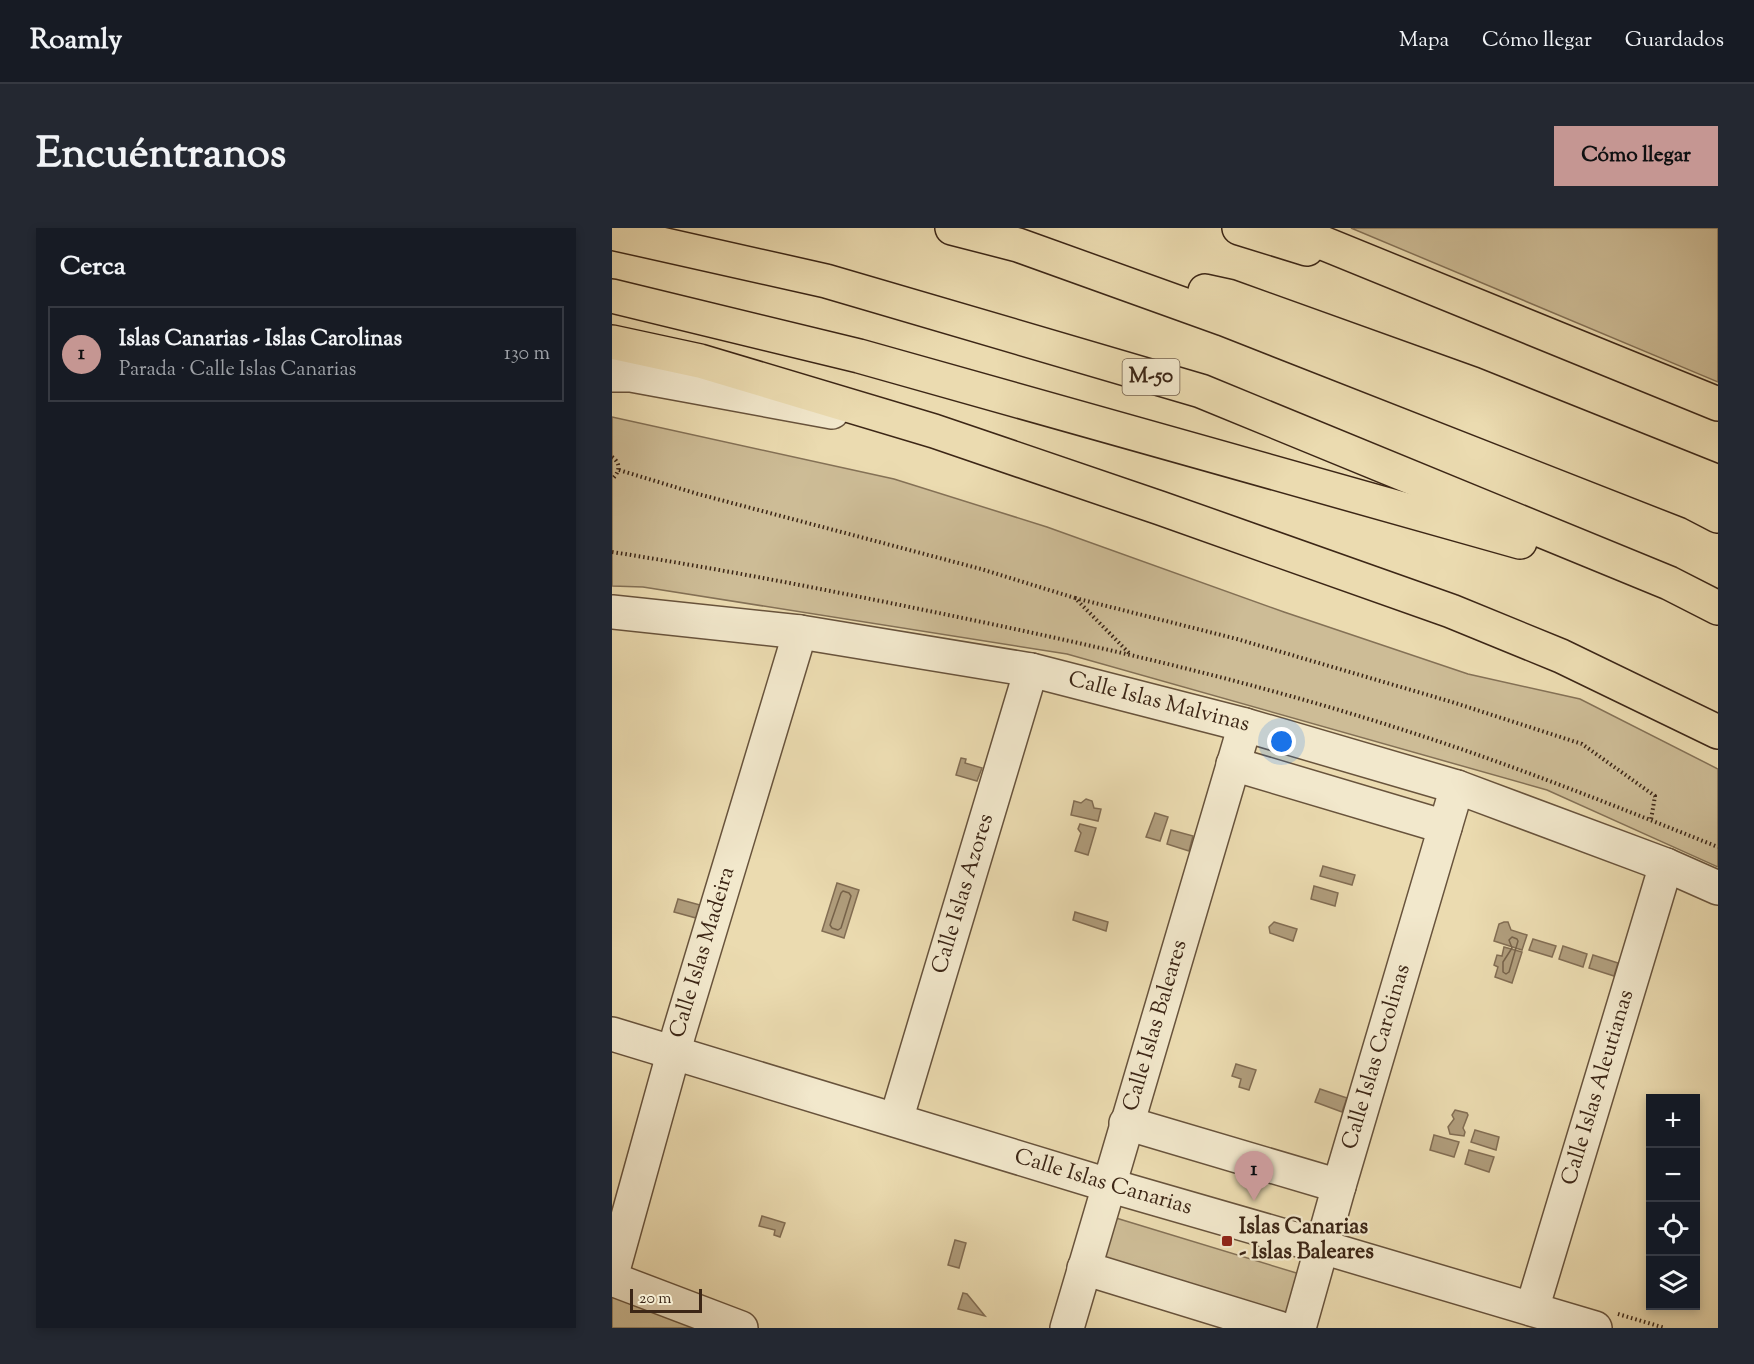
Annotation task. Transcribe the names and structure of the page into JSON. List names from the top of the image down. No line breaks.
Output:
{"streets":{"highway":["M-50"],"street":["Calle Islas Malvinas","Calle Islas Azores","Calle Islas Madeira","Calle Islas Baleares","Calle Islas Carolinas","Calle Islas Aleutianas","Calle Islas Canarias"]},"crossings":[["Calle Islas Malvinas","Calle Islas Azores"],["Calle Islas Malvinas","Calle Islas Madeira"],["Calle Islas Malvinas","Calle Islas Baleares"],["Calle Islas Malvinas","Calle Islas Carolinas"],["Calle Islas Malvinas","Calle Islas Aleutianas"],["Calle Islas Azores","Calle Islas Canarias"],["Calle Islas Madeira","Calle Islas Canarias"],["Calle Islas Baleares","Calle Islas Canarias"],["Calle Islas Carolinas","Calle Islas Canarias"],["Calle Islas Aleutianas","Calle Islas Canarias"]],"places":{"transit":["Islas Canarias - Islas Baleares"]},"scale_bar":"20 m","page":{"header":"Roamly","nav":["Mapa","Cómo llegar","Guardados"],"title":"Encuéntranos","buttons":"Cómo llegar","heading":"Cerca","list":[{"mark":"1","name":"Islas Canarias - Islas Carolinas","note":"Parada · Calle Islas Canarias","value":"130 m"}],"map_buttons":["+","−"],"pins":"1","scale":"20 m"}}
